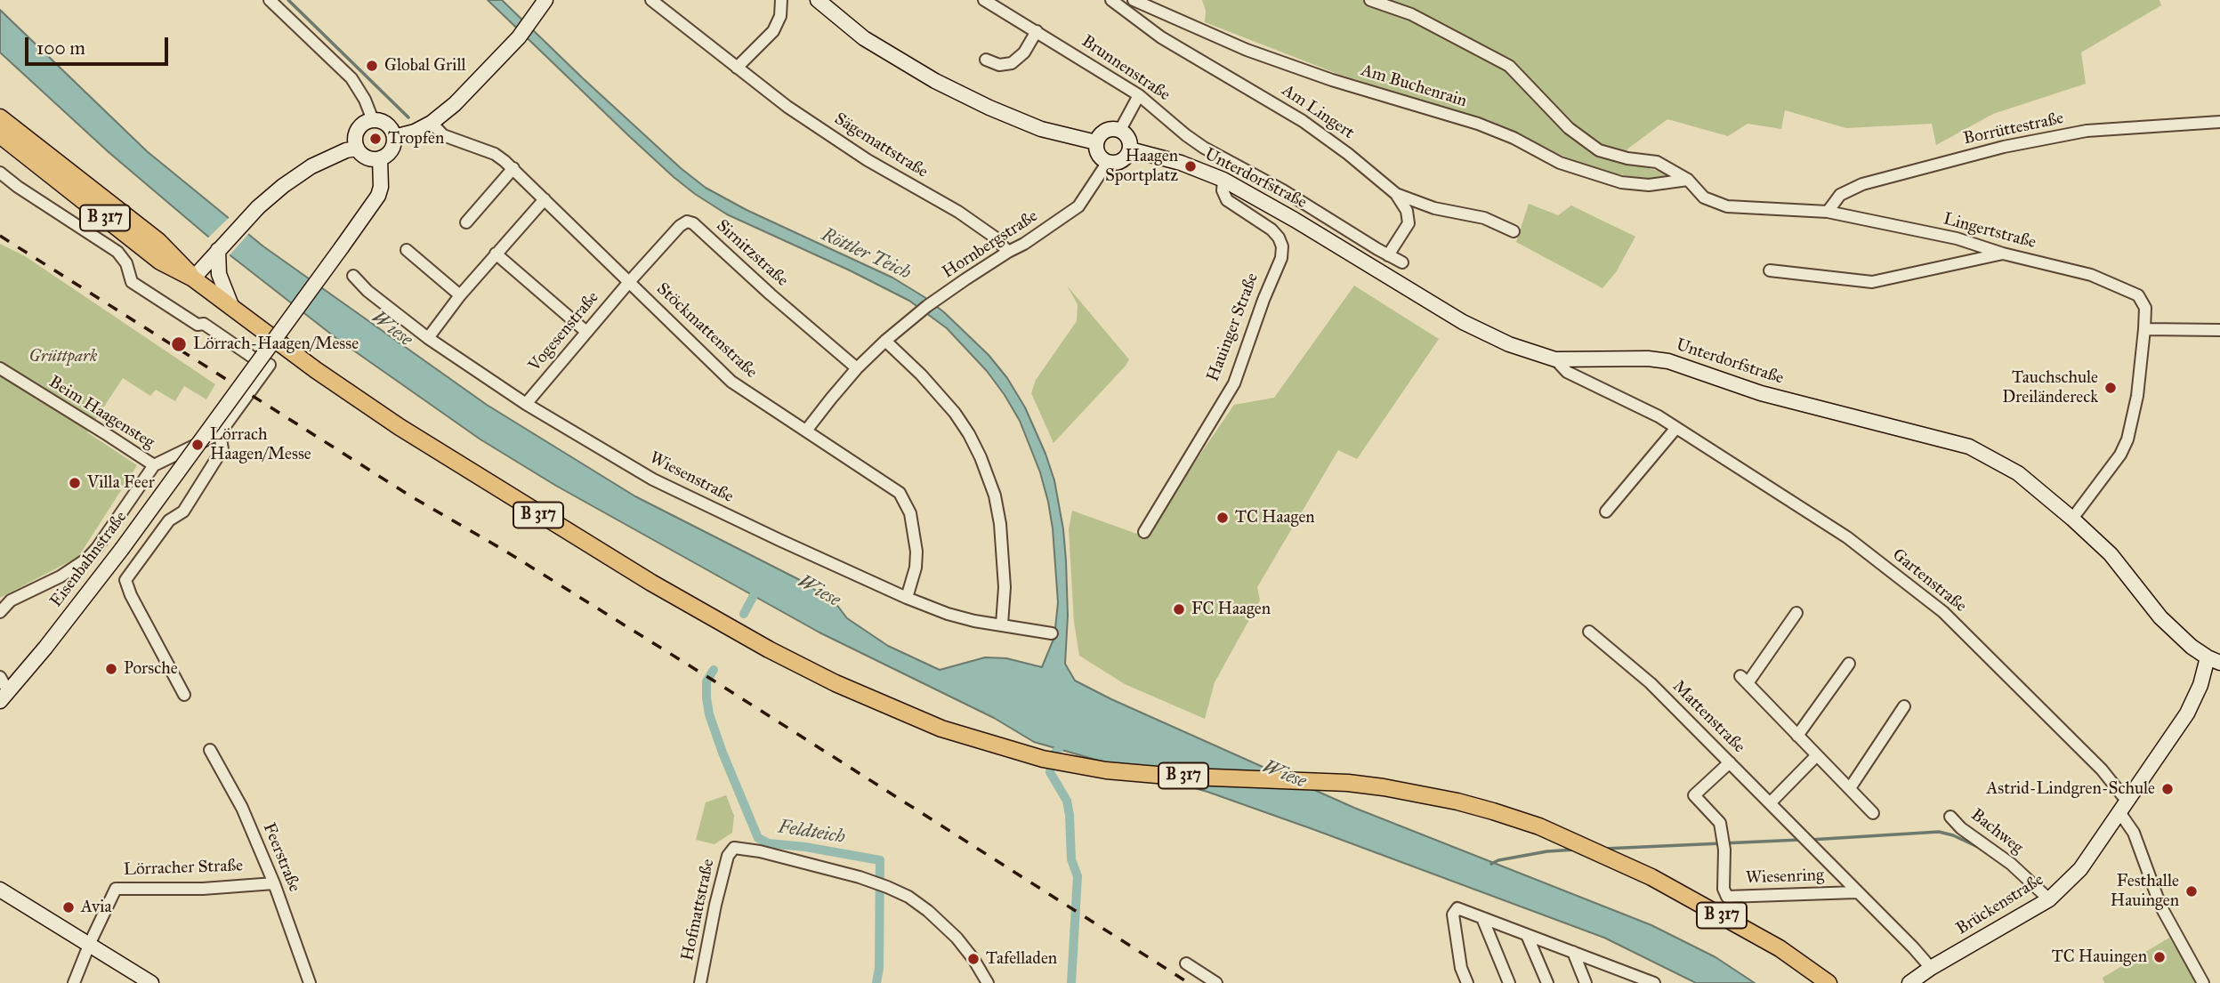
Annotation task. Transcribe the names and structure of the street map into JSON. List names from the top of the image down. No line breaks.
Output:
{"streets":{"main road":["B 317"],"street":["Brunnenstraße","Am Buchenrain","Am Lingert","Borrüttestraße","Sägemattstraße","Unterdorfstraße","Lingertstraße","Hornbergstraße","Sirnitzstraße","Hauinger Straße","Stöckmattenstraße","Vogesenstraße","Beim Haagensteg","Wiesenstraße","Eisenbahnstraße","Gartenstraße","Mattenstraße","Bachweg","Feerstraße","Lörracher Straße","Wiesenring","Brückenstraße","Hofmattstraße"]},"crossings":[["Am Buchenrain","Lingertstraße"],["Borrüttestraße","Lingertstraße"],["Sägemattstraße","Hornbergstraße"],["Unterdorfstraße","Lingertstraße"],["Unterdorfstraße","Hornbergstraße"],["Unterdorfstraße","Hauinger Straße"],["Unterdorfstraße","Gartenstraße"],["Unterdorfstraße","Brückenstraße"],["Hornbergstraße","Sirnitzstraße"],["Hornbergstraße","Stöckmattenstraße"],["Sirnitzstraße","Stöckmattenstraße"],["Sirnitzstraße","Vogesenstraße"],["Stöckmattenstraße","Vogesenstraße"],["Stöckmattenstraße","Wiesenstraße"],["Vogesenstraße","Wiesenstraße"],["Gartenstraße","Brückenstraße"],["Mattenstraße","Wiesenring"],["Bachweg","Brückenstraße"],["Feerstraße","Lörracher Straße"],["Wiesenring","Brückenstraße"]],"water":["Röttler Teich","Wiese","Feldteich"],"parks":["Grüttpark"],"places":["Global Grill","Tropfen","Haagen Sportplatz","Lörrach-Haagen/Messe","Tauchschule Dreiländereck","Lörrach Haagen/Messe","Villa Feer","TC Haagen","FC Haagen","Porsche","Astrid-Lindgren-Schule","Festhalle Hauingen","Avia","TC Hauingen","Tafelladen"],"scale_bar":"100 m"}
